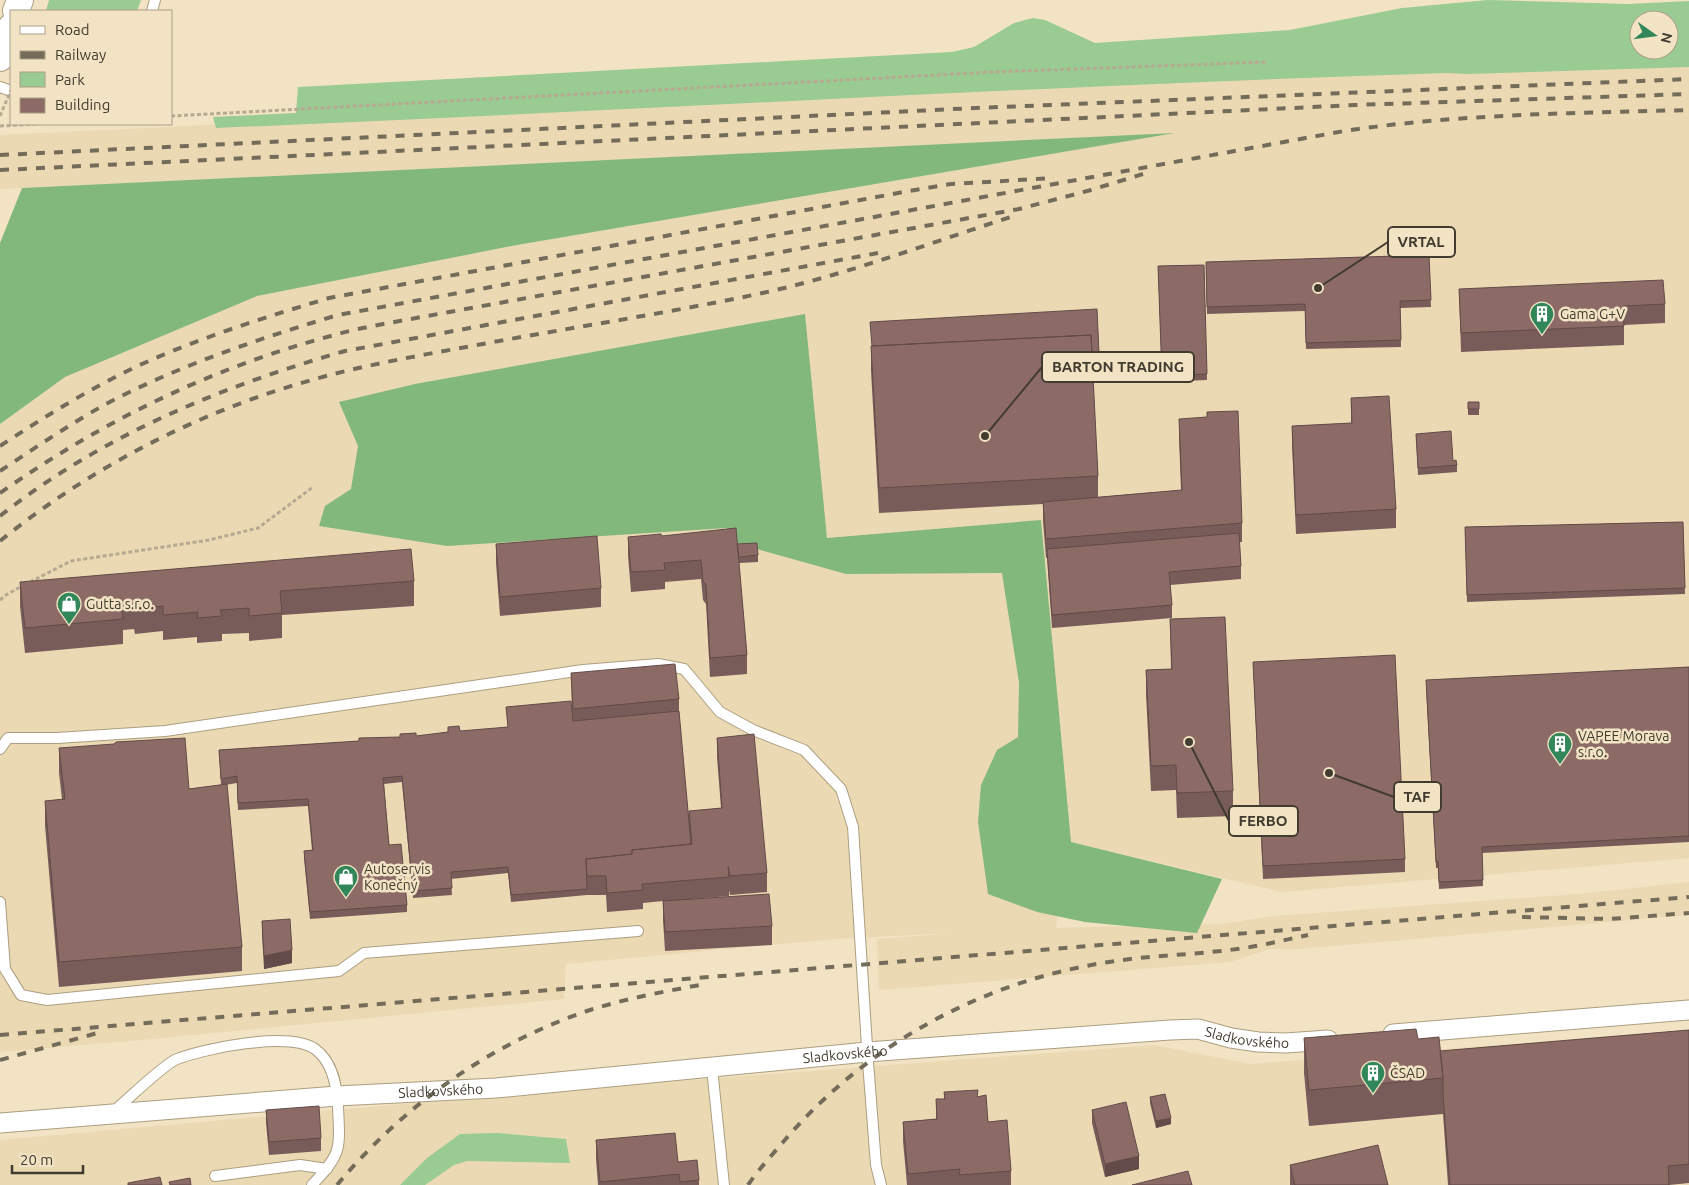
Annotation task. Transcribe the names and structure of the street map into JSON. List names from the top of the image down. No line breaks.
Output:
{"streets":{"street":["Sladkovského"]},"places":{"other":["VRTAL","BARTON TRADING","FERBO","TAF"],"building":["Gama G+V","VAPEE Morava s.r.o.","ČSAD"],"shop":["Gutta s.r.o.","Autoservis Konečný"]},"legend":["Road","Railway","Park","Building"],"scale_bar":"20 m","north":"right"}
